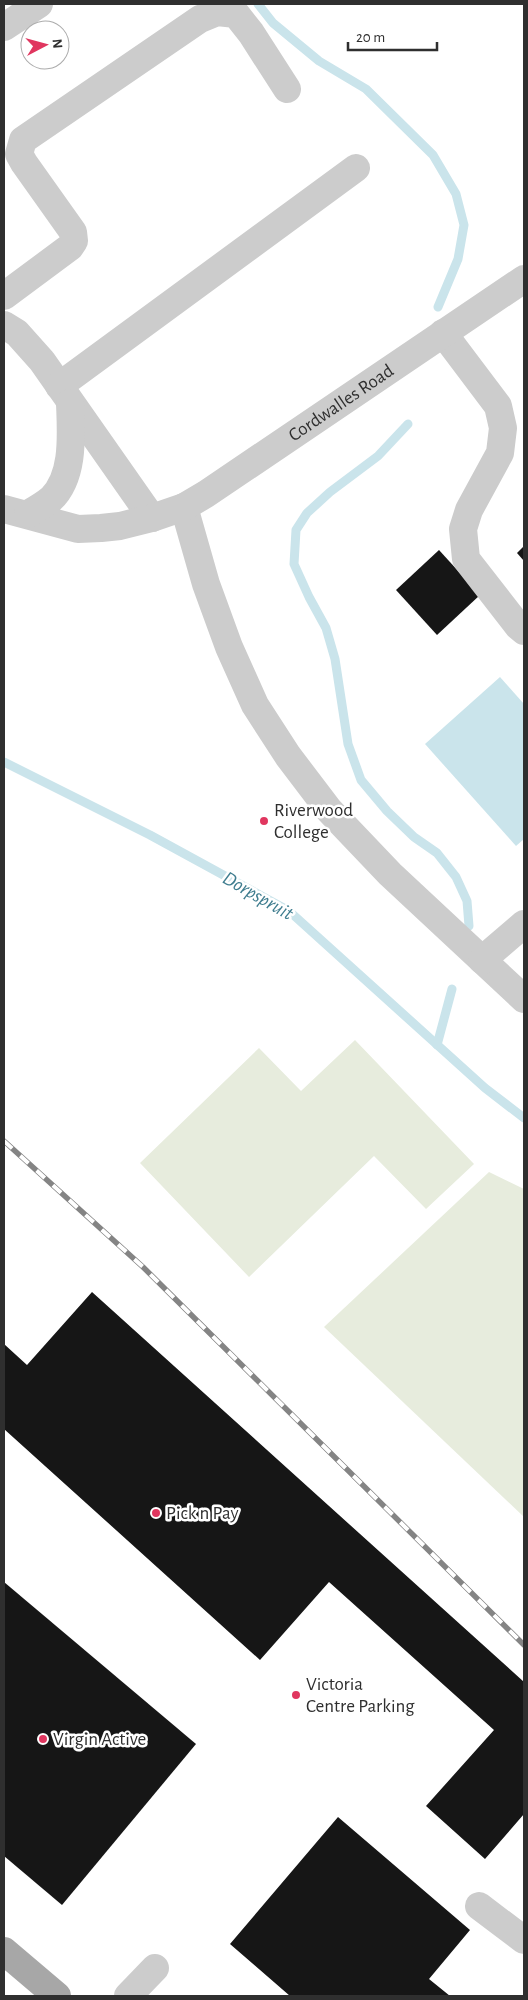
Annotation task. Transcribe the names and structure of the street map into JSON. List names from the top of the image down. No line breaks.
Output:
{"streets":{"street":["Cordwalles Road"]},"water":["Dorpspruit"],"places":["Riverwood College","Pick n Pay","Victoria Centre Parking","Virgin Active"],"scale_bar":"20 m","north":"right"}
